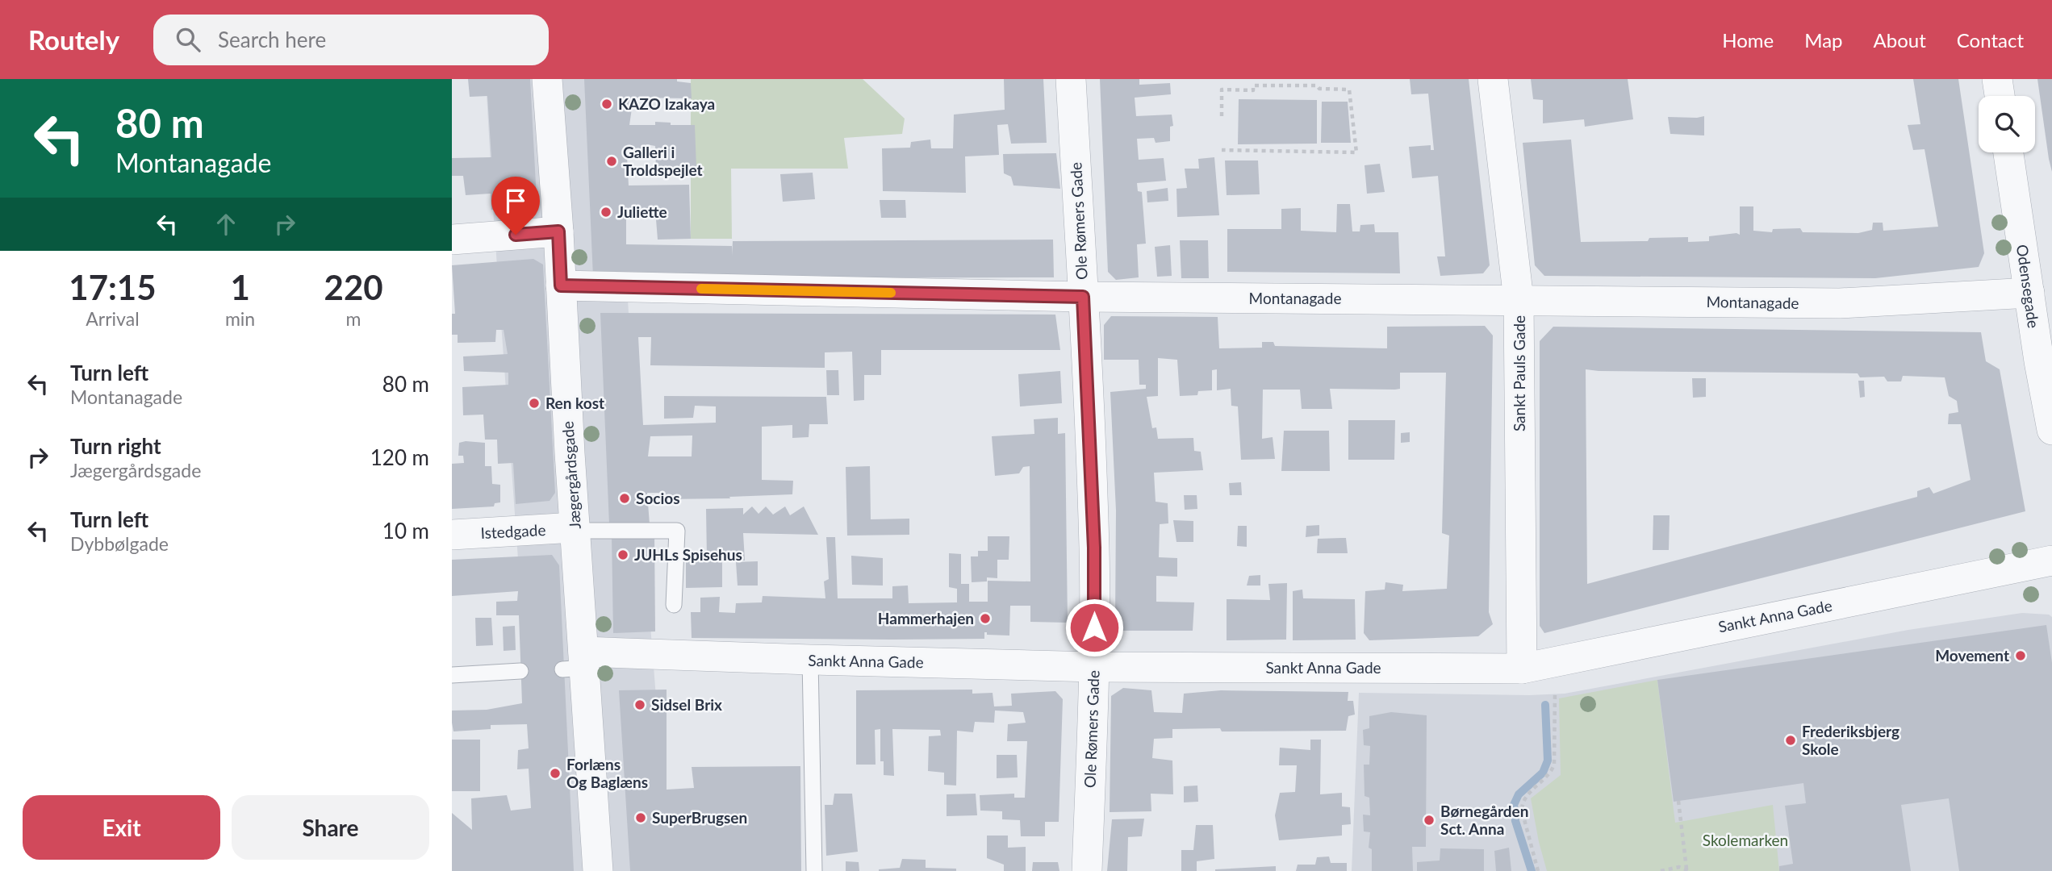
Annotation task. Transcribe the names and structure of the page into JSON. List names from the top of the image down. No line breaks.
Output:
{"streets":{"street":["Ole Rømers Gade","Odensegade","Montanagade","Sankt Pauls Gade","Jægergårdsgade","Istedgade","Sankt Anna Gade"]},"crossings":[["Ole Rømers Gade","Montanagade"],["Ole Rømers Gade","Sankt Anna Gade"],["Odensegade","Montanagade"],["Montanagade","Sankt Pauls Gade"],["Montanagade","Jægergårdsgade"],["Sankt Pauls Gade","Sankt Anna Gade"],["Jægergårdsgade","Istedgade"],["Jægergårdsgade","Sankt Anna Gade"]],"parks":["Skolemarken"],"places":["KAZO Izakaya","Galleri i Troldspejlet","Juliette","Ren kost","Socios","JUHLs Spisehus","Hammerhajen","Movement","Sidsel Brix","Frederiksbjerg Skole","Forlæns Og Baglæns","SuperBrugsen","Børnegården Sct. Anna"],"page":{"header":"Routely","search":"Search here","nav":["Home","Map","About","Contact"],"turn":["80 m","Montanagade"],"eta":["17:15","Arrival","1","min","220","m"],"list":[{"name":"Turn left","note":"Montanagade","value":"80 m"},{"name":"Turn right","note":"Jægergårdsgade","value":"120 m"},{"name":"Turn left","note":"Dybbølgade","value":"10 m"}],"buttons":["Exit","Share"]}}
